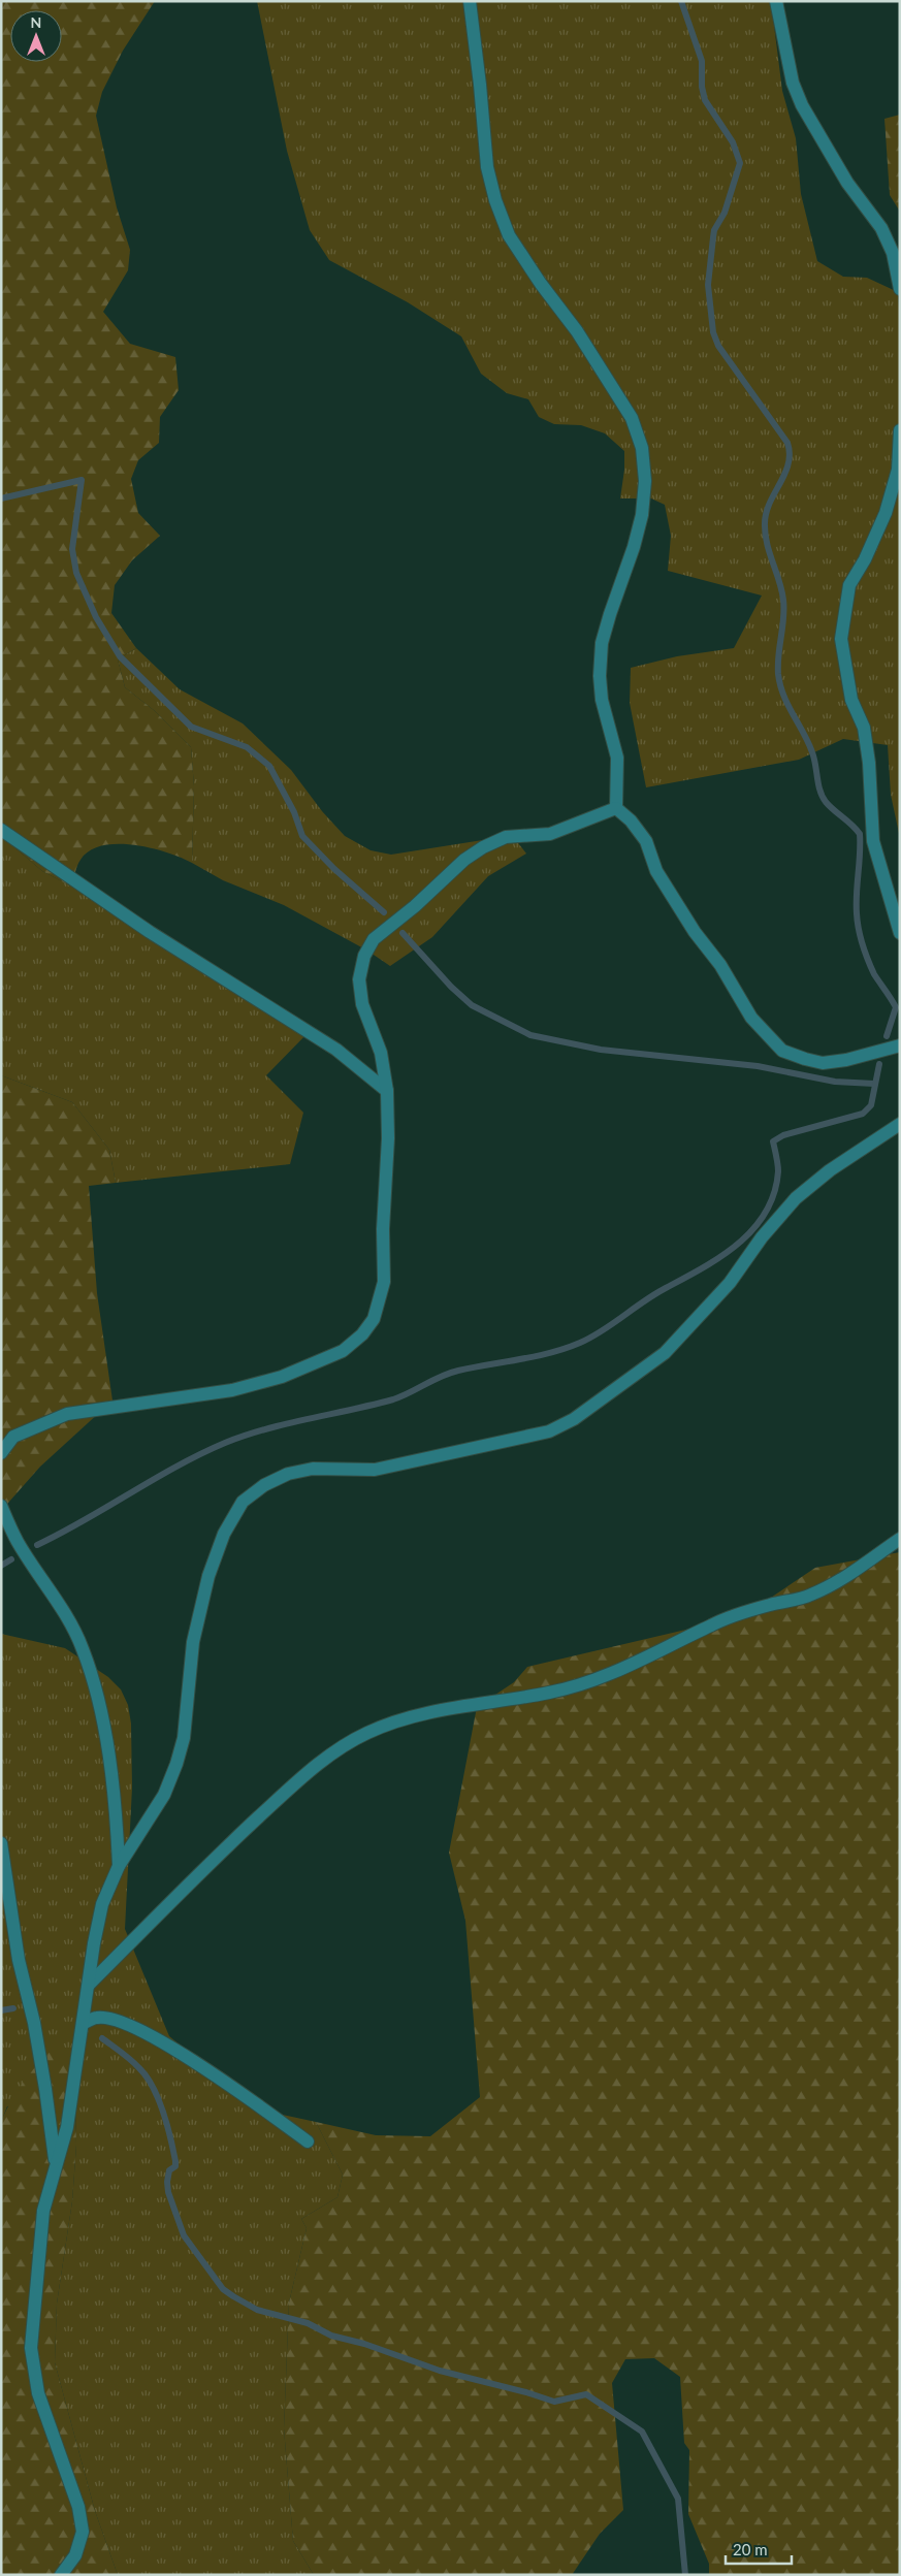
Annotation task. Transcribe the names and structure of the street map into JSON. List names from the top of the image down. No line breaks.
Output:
{"scale_bar":"20 m","north":"top"}
